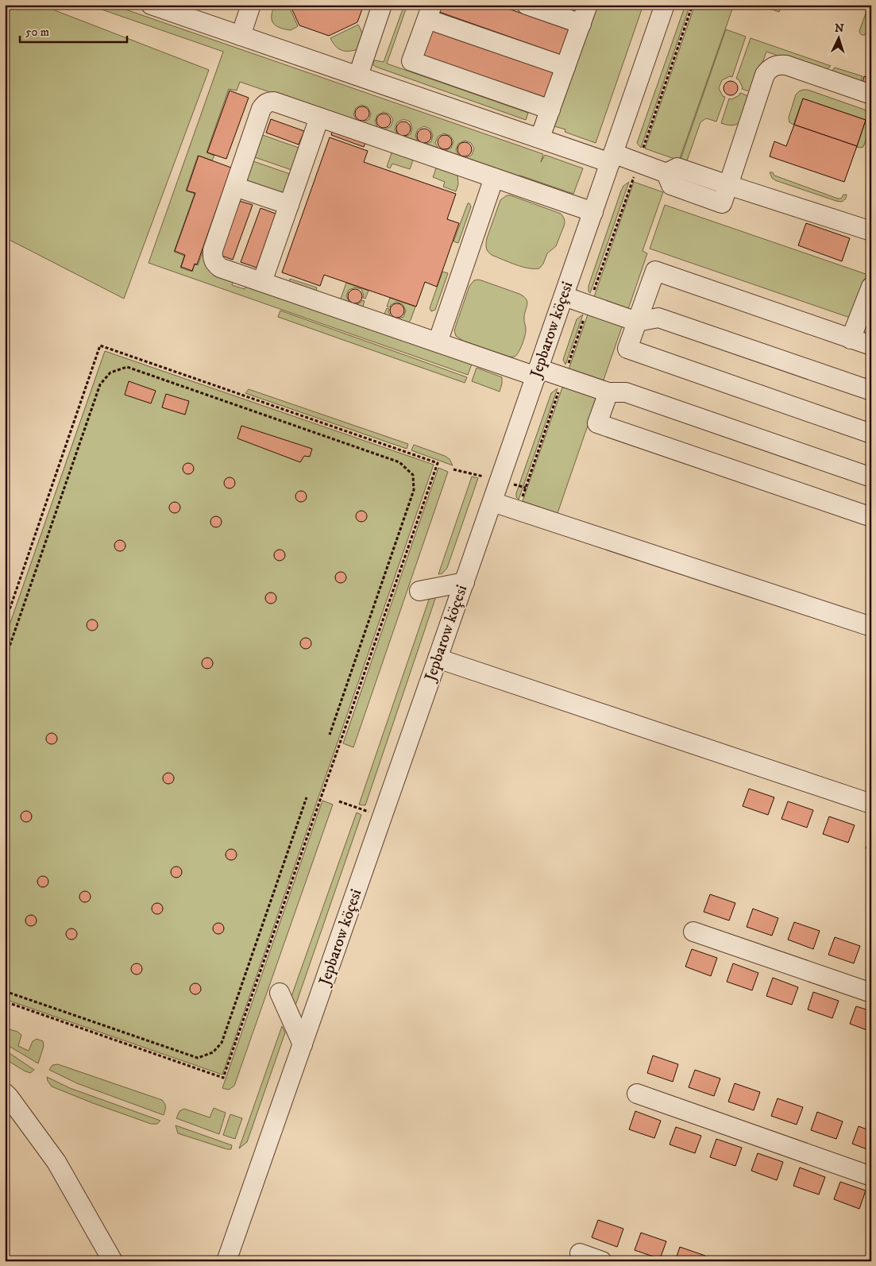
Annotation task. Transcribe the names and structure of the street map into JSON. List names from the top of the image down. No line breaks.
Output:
{"streets":{"street":["Jepbarow köçesi"]},"scale_bar":"50 m","north":"top"}
